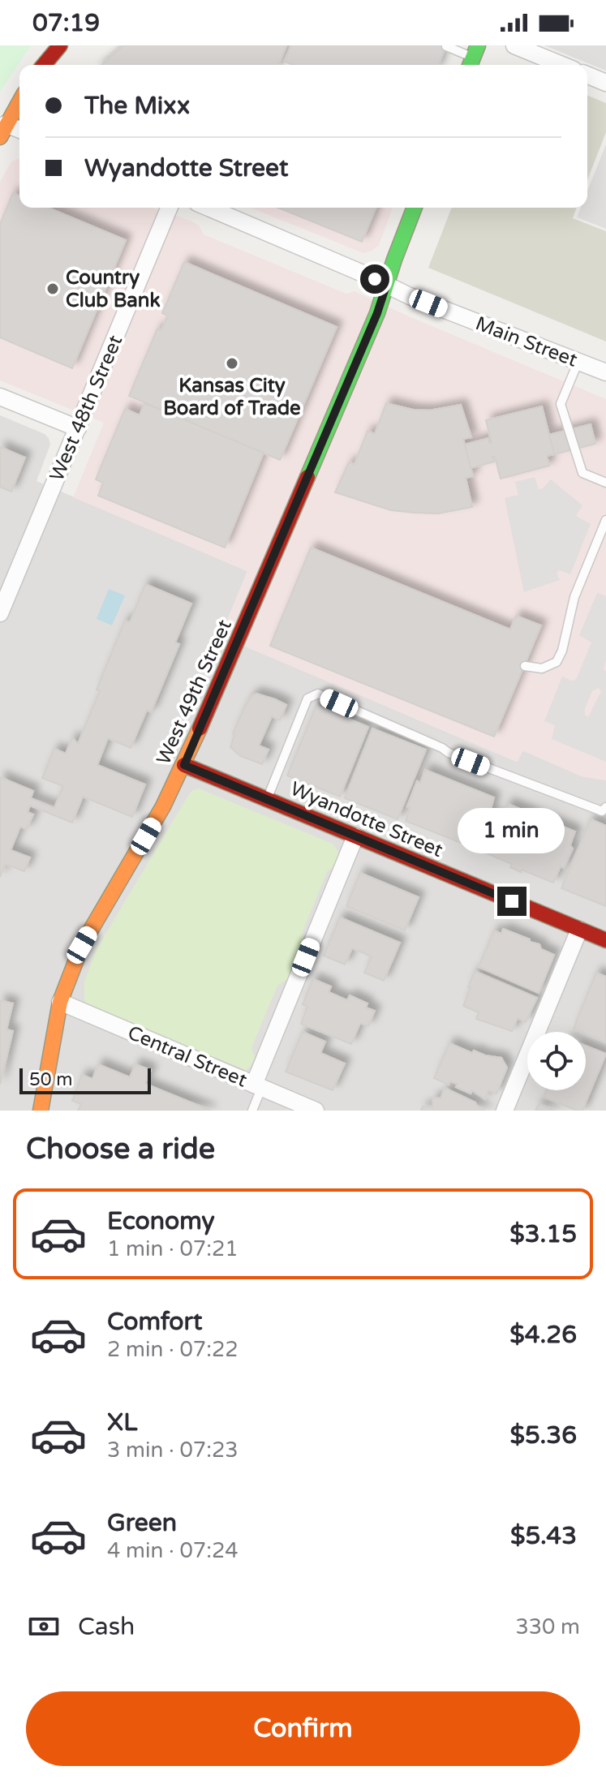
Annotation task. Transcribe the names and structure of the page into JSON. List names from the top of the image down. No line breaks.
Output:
{"streets":{"main road":["West 49th Street","Wyandotte Street"],"street":["Main Street","West 48th Street","Central Street"]},"crossings":[["Main Street","West 49th Street"],["West 49th Street","Wyandotte Street"],["West 49th Street","Central Street"]],"places":["Country Club Bank","Kansas City Board of Trade"],"scale_bar":"50 m","page":{"status":"07:19","banner":["The Mixx","Wyandotte Street"],"bubble":"1 min","scale":"50 m","heading":"Choose a ride","list":[{"name":"Economy","note":"1 min · 07:21","value":"$3.15"},{"name":"Comfort","note":"2 min · 07:22","value":"$4.26"},{"name":"XL","note":"3 min · 07:23","value":"$5.36"},{"name":"Green","note":"4 min · 07:24","value":"$5.43"}],"pay":["Cash","330 m"],"buttons":"Confirm"}}
